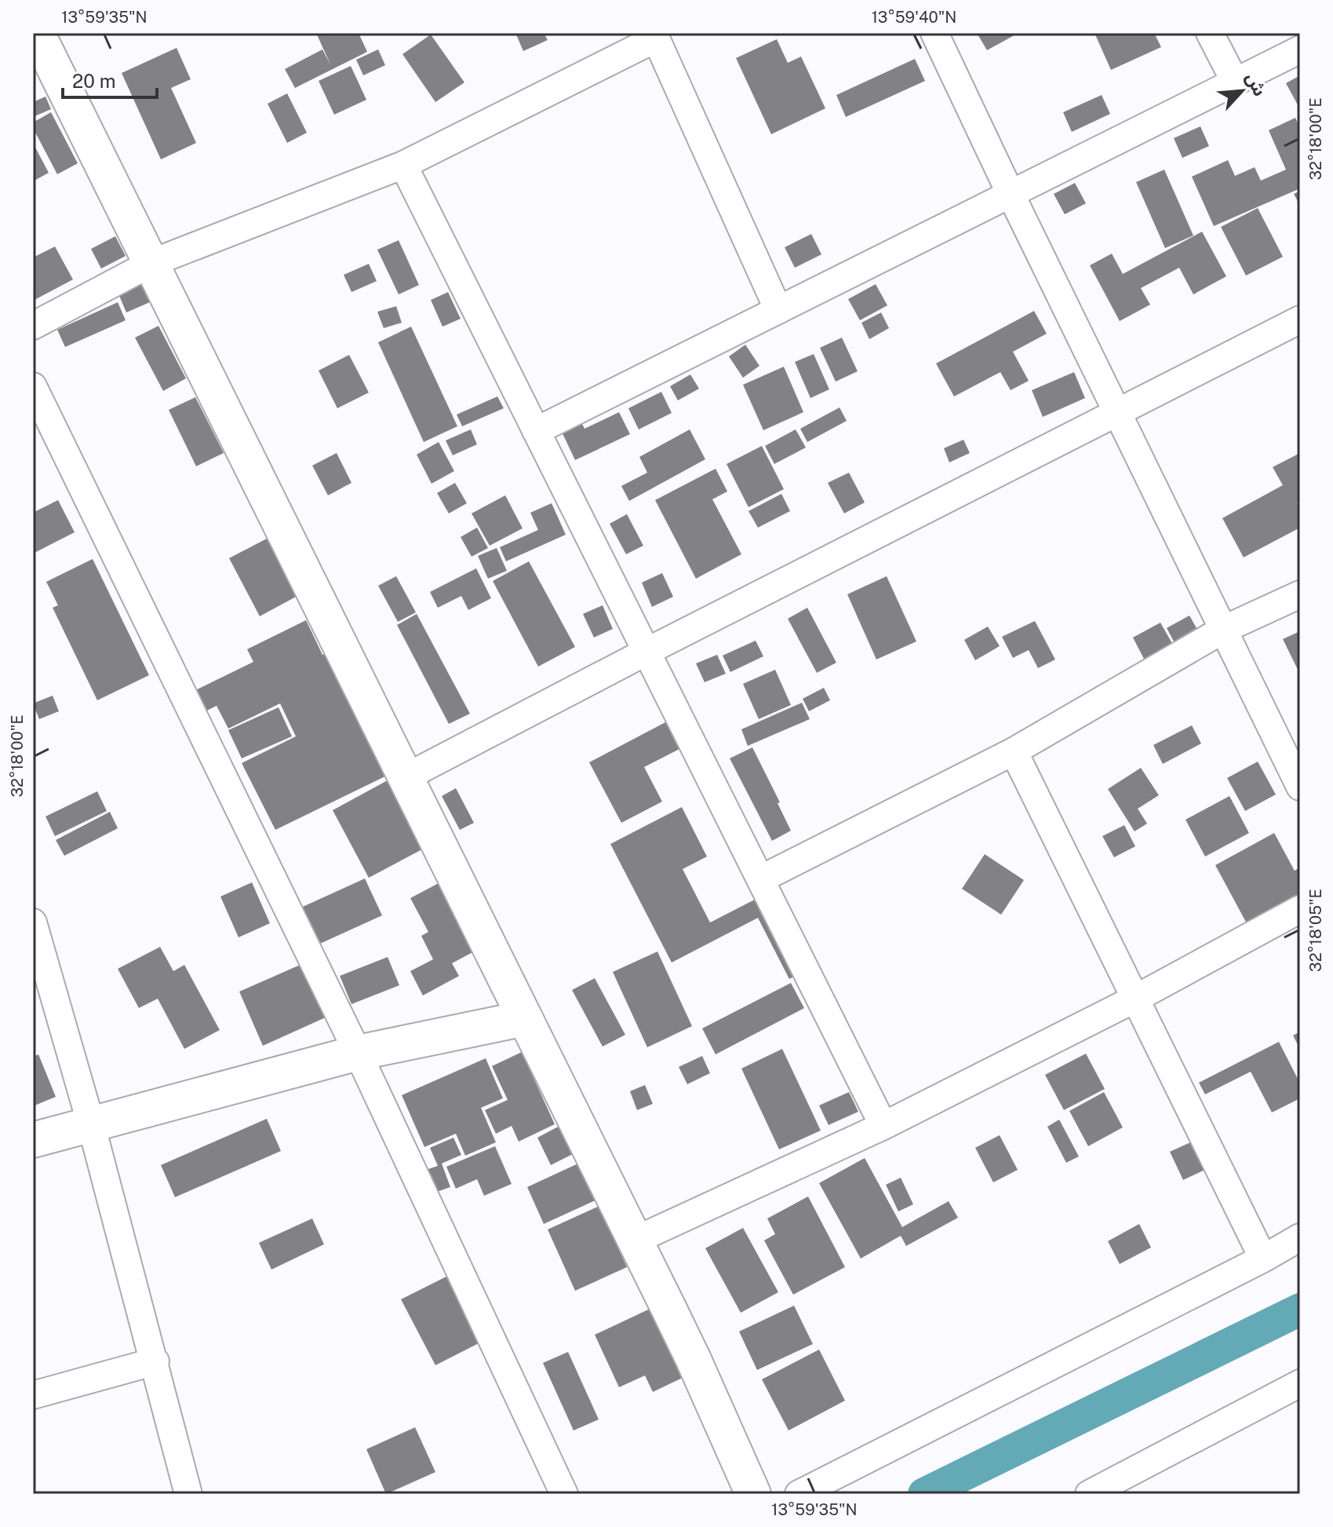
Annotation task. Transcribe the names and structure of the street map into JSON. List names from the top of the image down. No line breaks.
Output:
{"scale_bar":"20 m","north":"top right","coordinates":["13°59'35\"N","13°59'40\"N","32°18'00\"E","32°18'05\"E"]}
